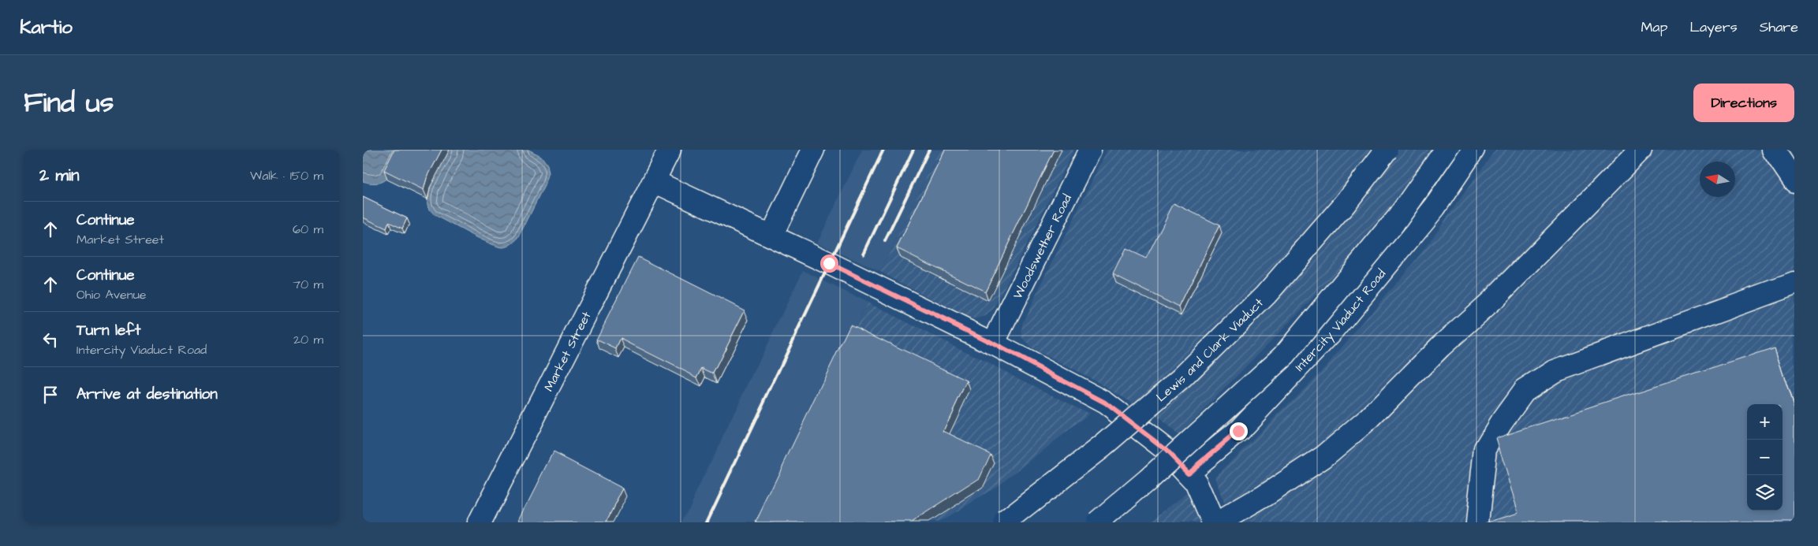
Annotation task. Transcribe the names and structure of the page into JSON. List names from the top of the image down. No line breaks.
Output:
{"streets":{"main road":["Woodswether Road","Intercity Viaduct Road","Lewis and Clark Viaduct","Market Street"]},"north":"left","page":{"header":"Kartio","nav":["Map","Layers","Share"],"title":"Find us","buttons":"Directions","heading":["2 min","Walk · 150 m"],"list":[["Continue","Market Street","60 m"],["Continue","Ohio Avenue","70 m"],["Turn left","Intercity Viaduct Road","20 m"],"Arrive at destination"],"map_buttons":["+","−"]}}
